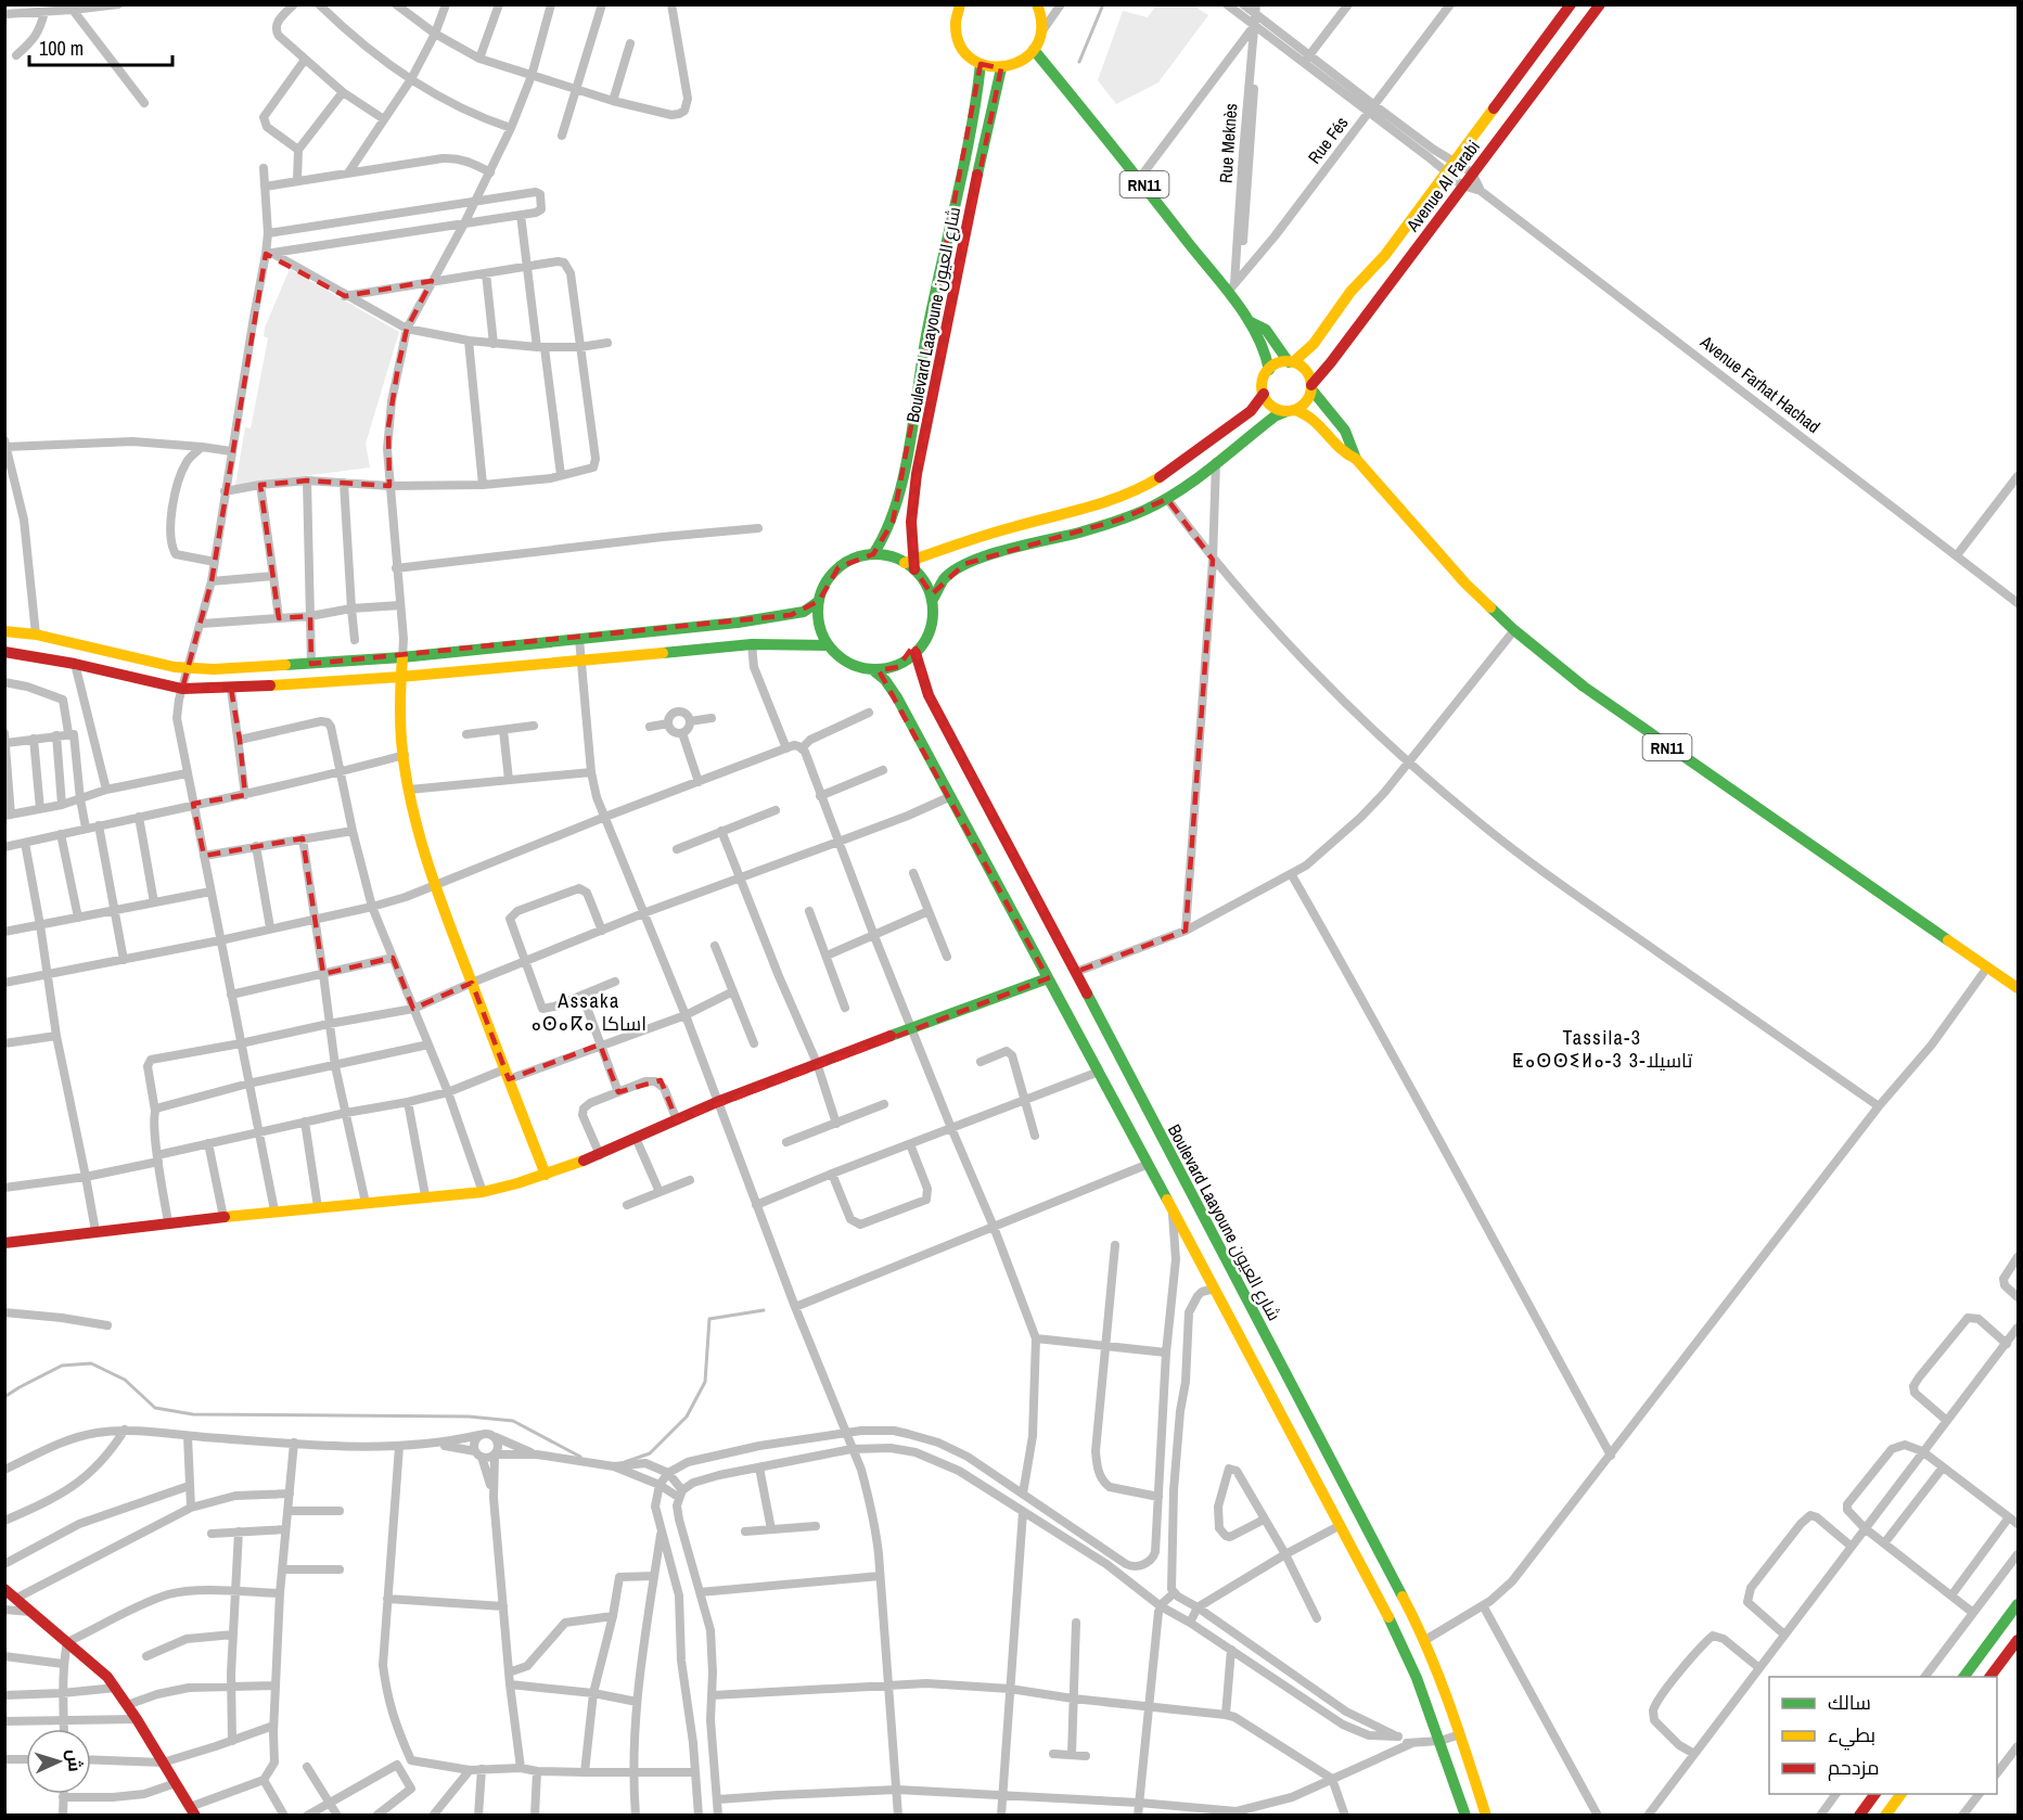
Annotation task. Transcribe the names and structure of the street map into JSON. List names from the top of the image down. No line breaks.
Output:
{"streets":{"main road":["RN11","Avenue Al Farabi","Boulevard Laayoune شارع العيون"],"street":["Rue Fés","Rue Meknès","Avenue Farhat Hachad"]},"crossings":[["Rue Fés","Rue Meknès"],["Rue Fés","RN11"],["Rue Fés","Avenue Farhat Hachad"],["Rue Meknès","RN11"],["Rue Meknès","Avenue Farhat Hachad"],["RN11","Avenue Al Farabi"],["Avenue Al Farabi","Avenue Farhat Hachad"]],"districts":["Assaka ⴰⵙⴰⴽⴰ اساكا","Tassila-3 ⵟⴰⵙⵙⵉⵍⴰ-3 3-تاسيلا"],"legend":["سالك","بطيء","مزدحم"],"scale_bar":"100 m","north":"right"}
